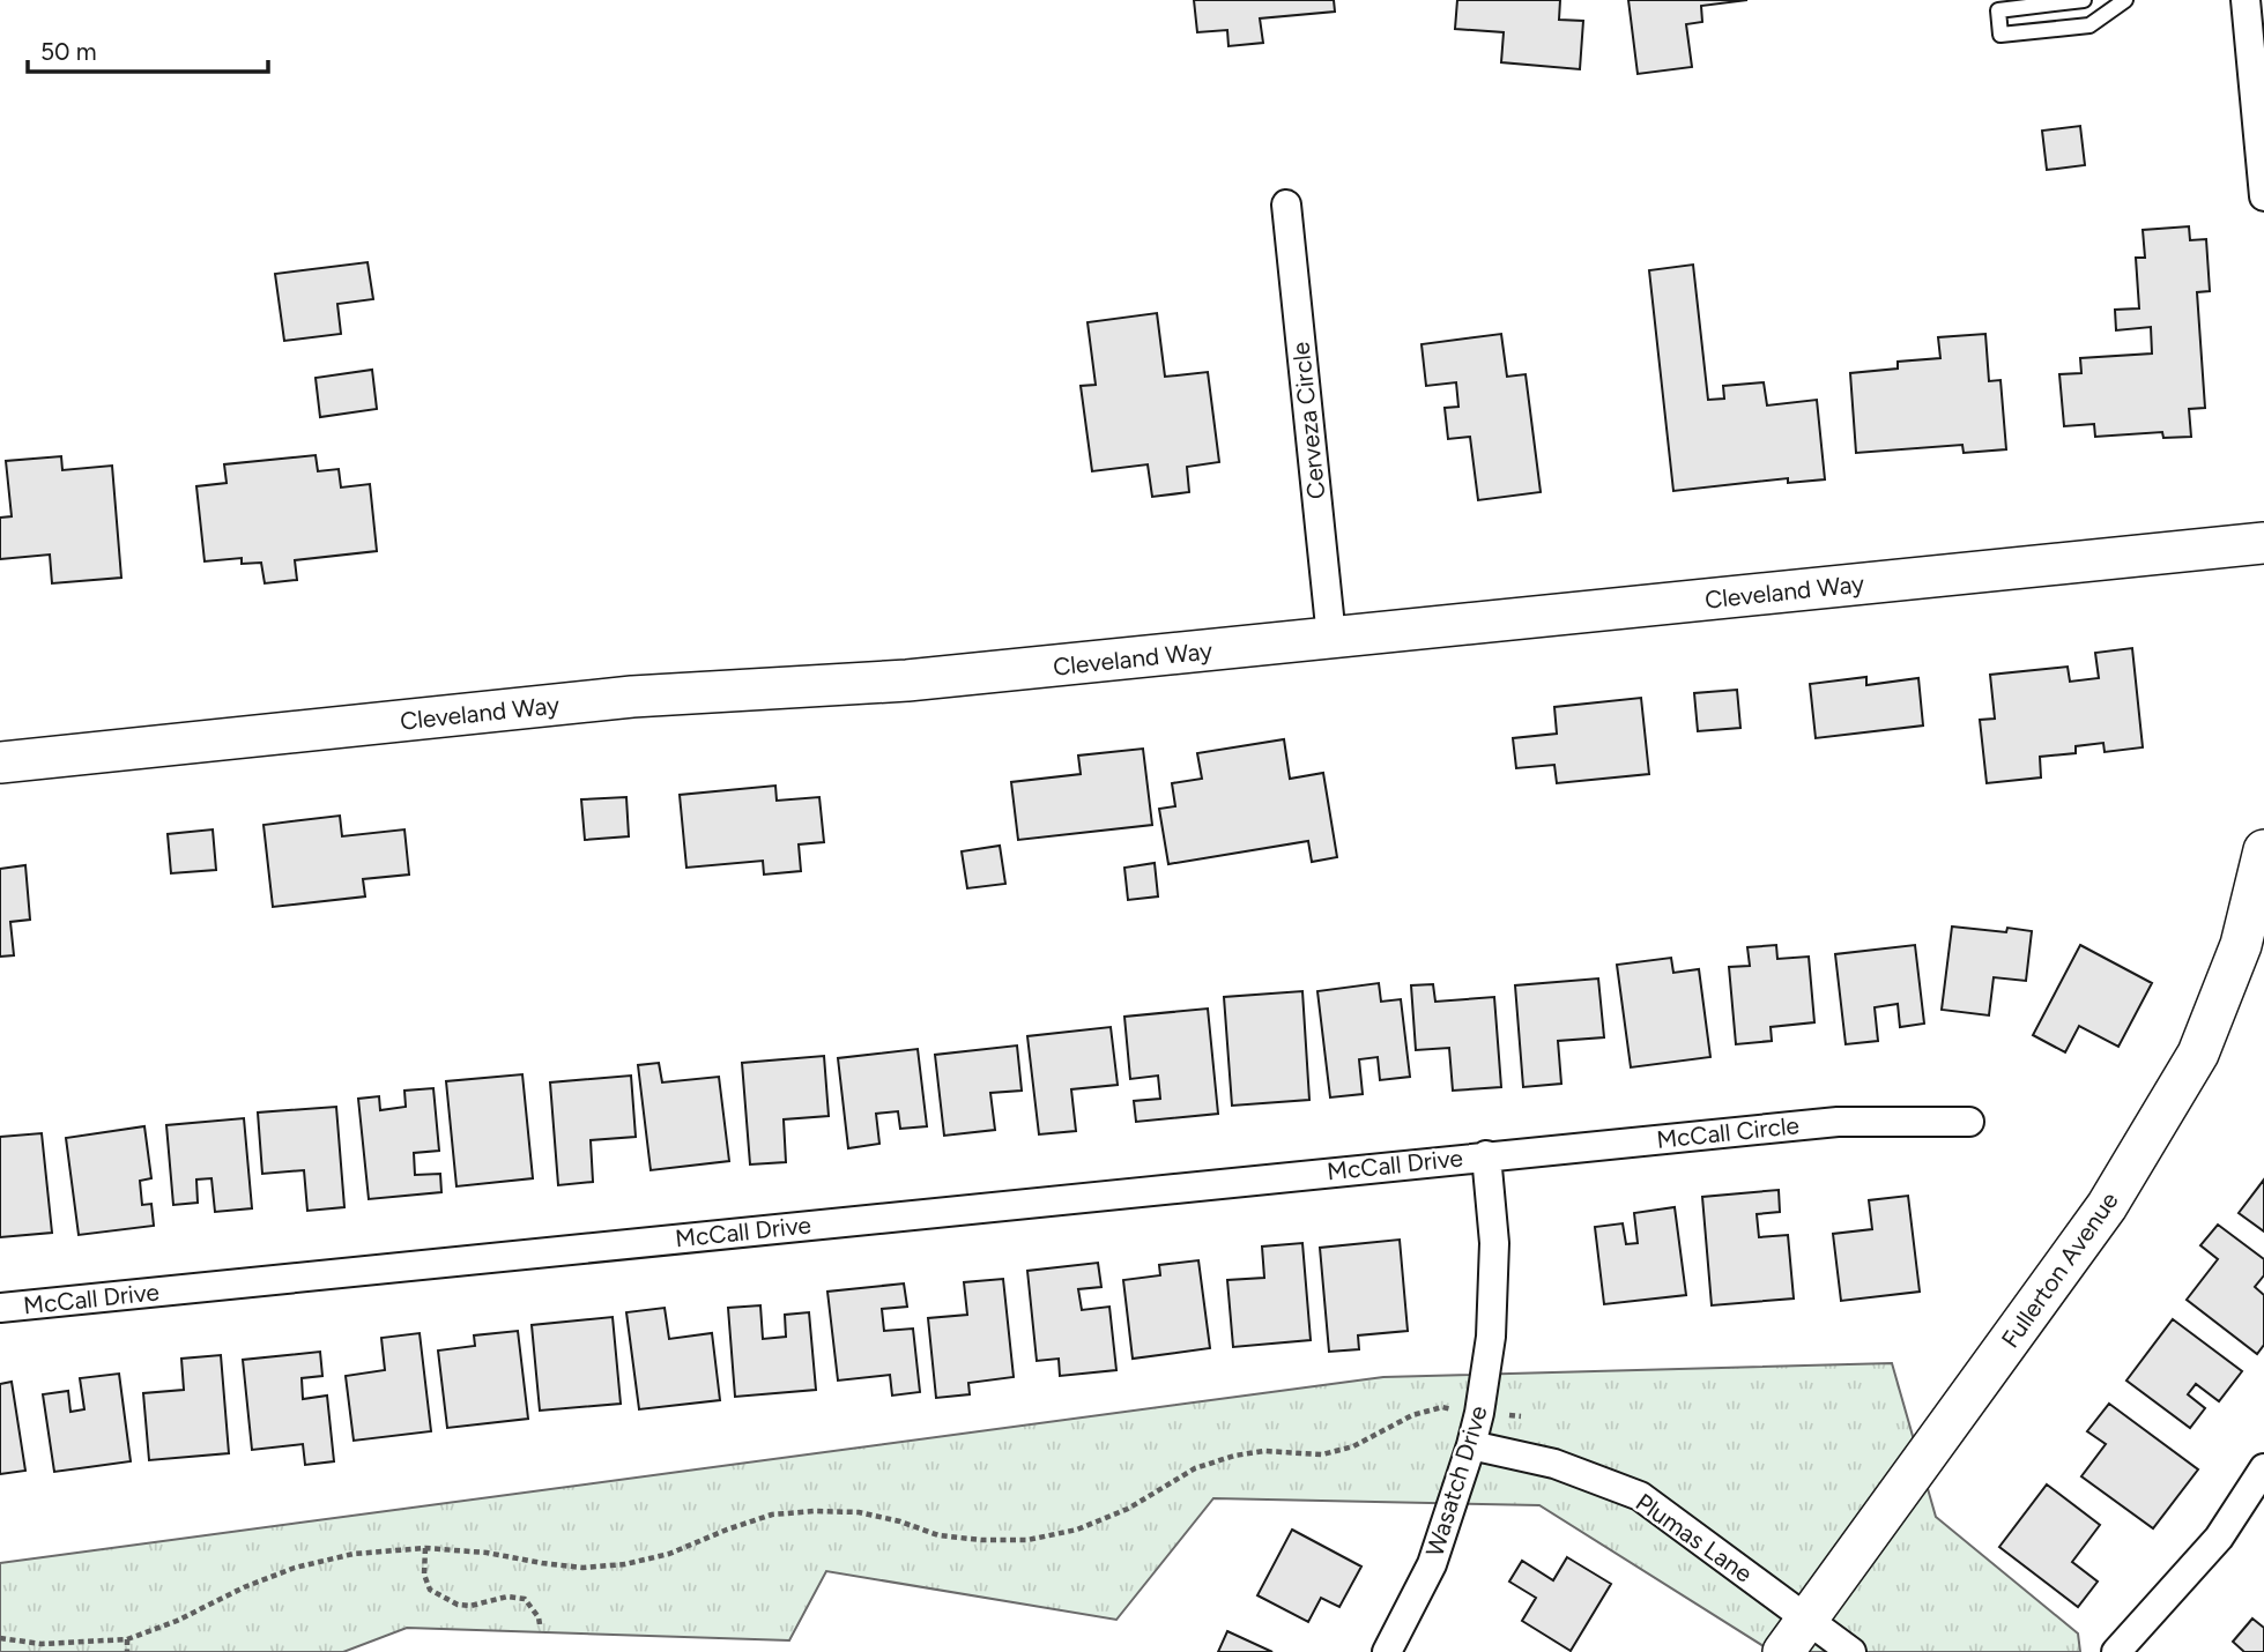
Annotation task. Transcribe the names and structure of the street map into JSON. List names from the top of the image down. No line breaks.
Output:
{"streets":{"street":["Cerveza Circle","Cleveland Way","McCall Circle","McCall Drive","Fullerton Avenue","Wasatch Drive","Plumas Lane"]},"crossings":[["Cerveza Circle","Cleveland Way"],["McCall Circle","McCall Drive"],["McCall Circle","Wasatch Drive"],["McCall Drive","Wasatch Drive"],["Fullerton Avenue","Plumas Lane"],["Wasatch Drive","Plumas Lane"]],"scale_bar":"50 m"}
